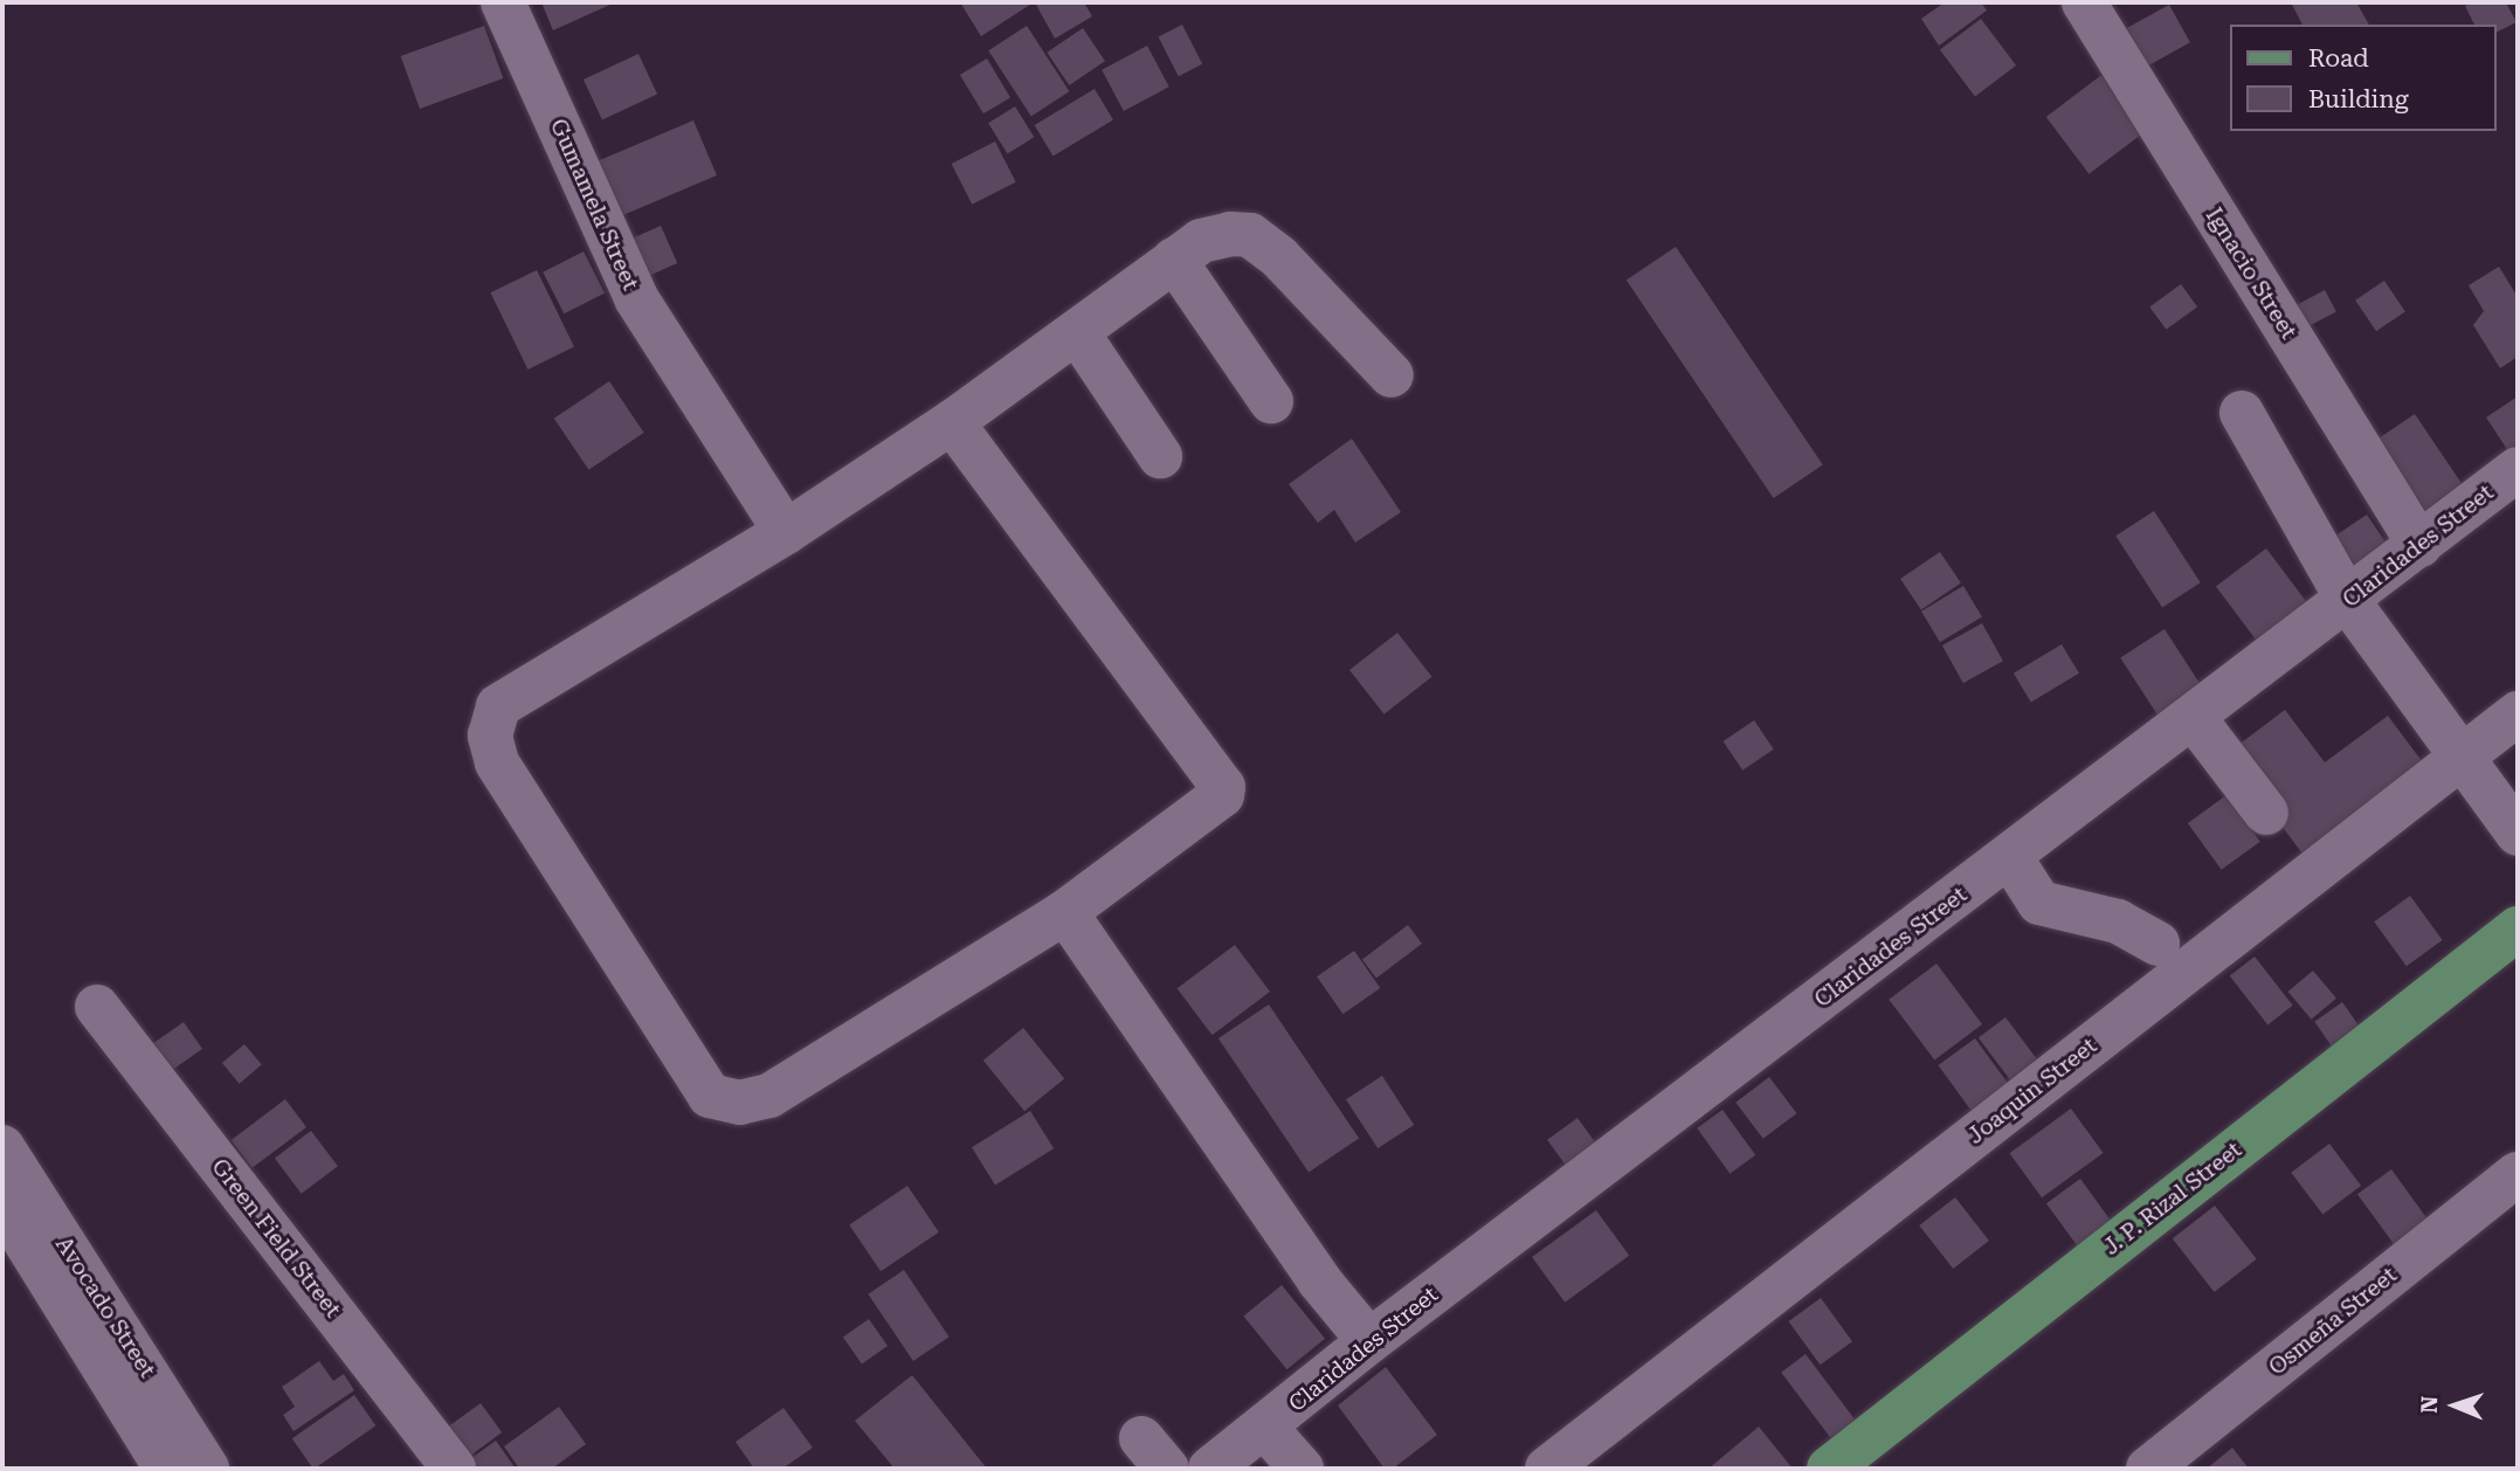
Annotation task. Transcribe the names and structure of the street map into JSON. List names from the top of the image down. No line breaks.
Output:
{"streets":{"main road":["J. P. Rizal Street"],"street":["Gumamela Street","Ignacio Street","Claridades Street","Joaquin Street","Green Field Street","Avocado Street","Osmeña Street"]},"crossings":[["Ignacio Street","Claridades Street"]],"legend":["Road","Building"],"north":"left"}
